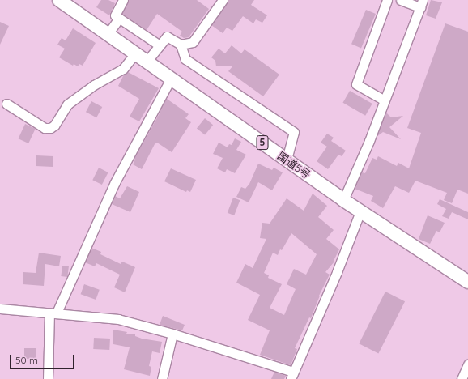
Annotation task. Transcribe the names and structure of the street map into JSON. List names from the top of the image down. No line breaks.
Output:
{"streets":{"highway":["5","国道5号"]},"scale_bar":"50 m"}
